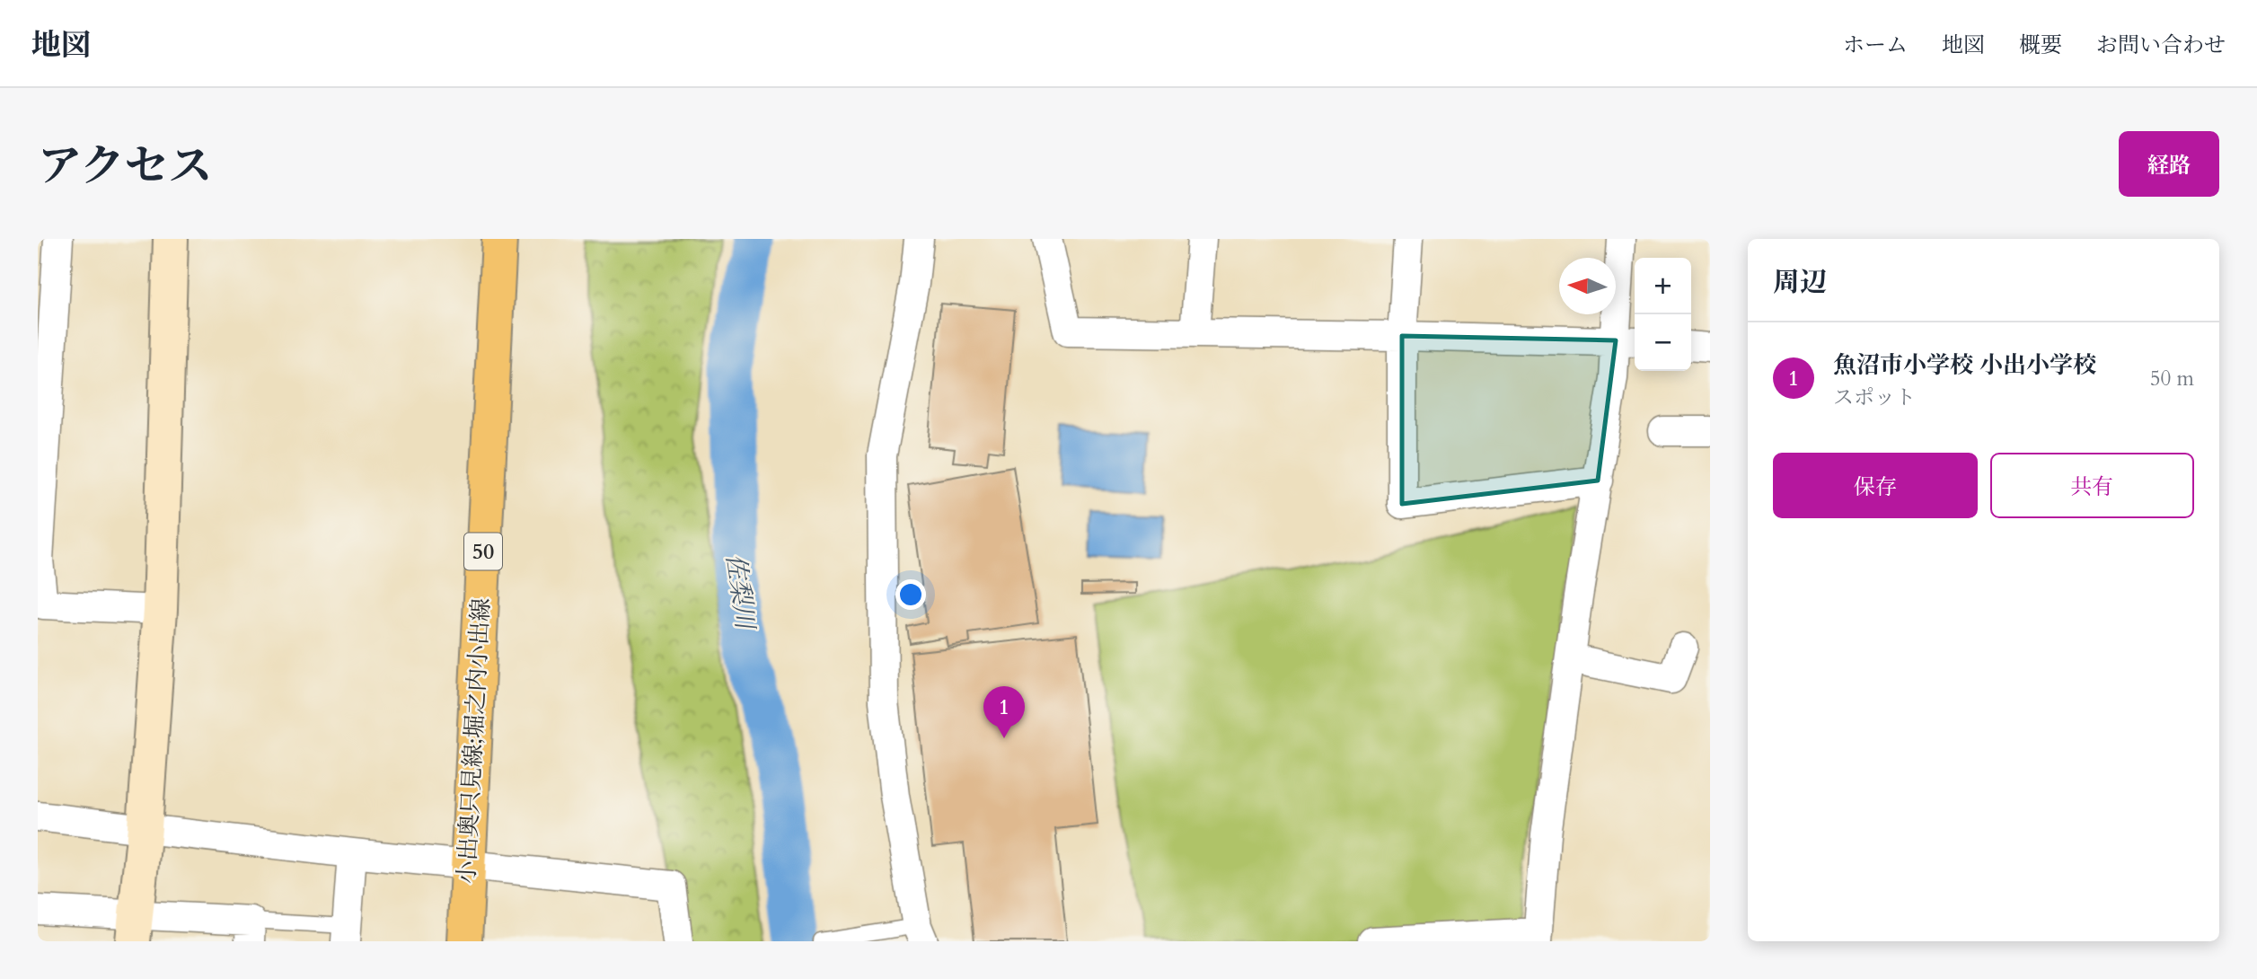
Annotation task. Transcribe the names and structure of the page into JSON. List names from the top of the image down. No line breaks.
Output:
{"streets":{"main road":["50","小出奥只見線;堀之内小出線"]},"water":["佐梨川"],"north":"left","page":{"header":"地図","nav":["ホーム","地図","概要","お問い合わせ"],"title":"アクセス","buttons":["経路",["保存","共有"]],"heading":"周辺","map_buttons":["+","−"],"list":[{"mark":"1","name":"魚沼市小学校 小出小学校","note":"スポット","value":"50 m"}],"pins":"1"}}
